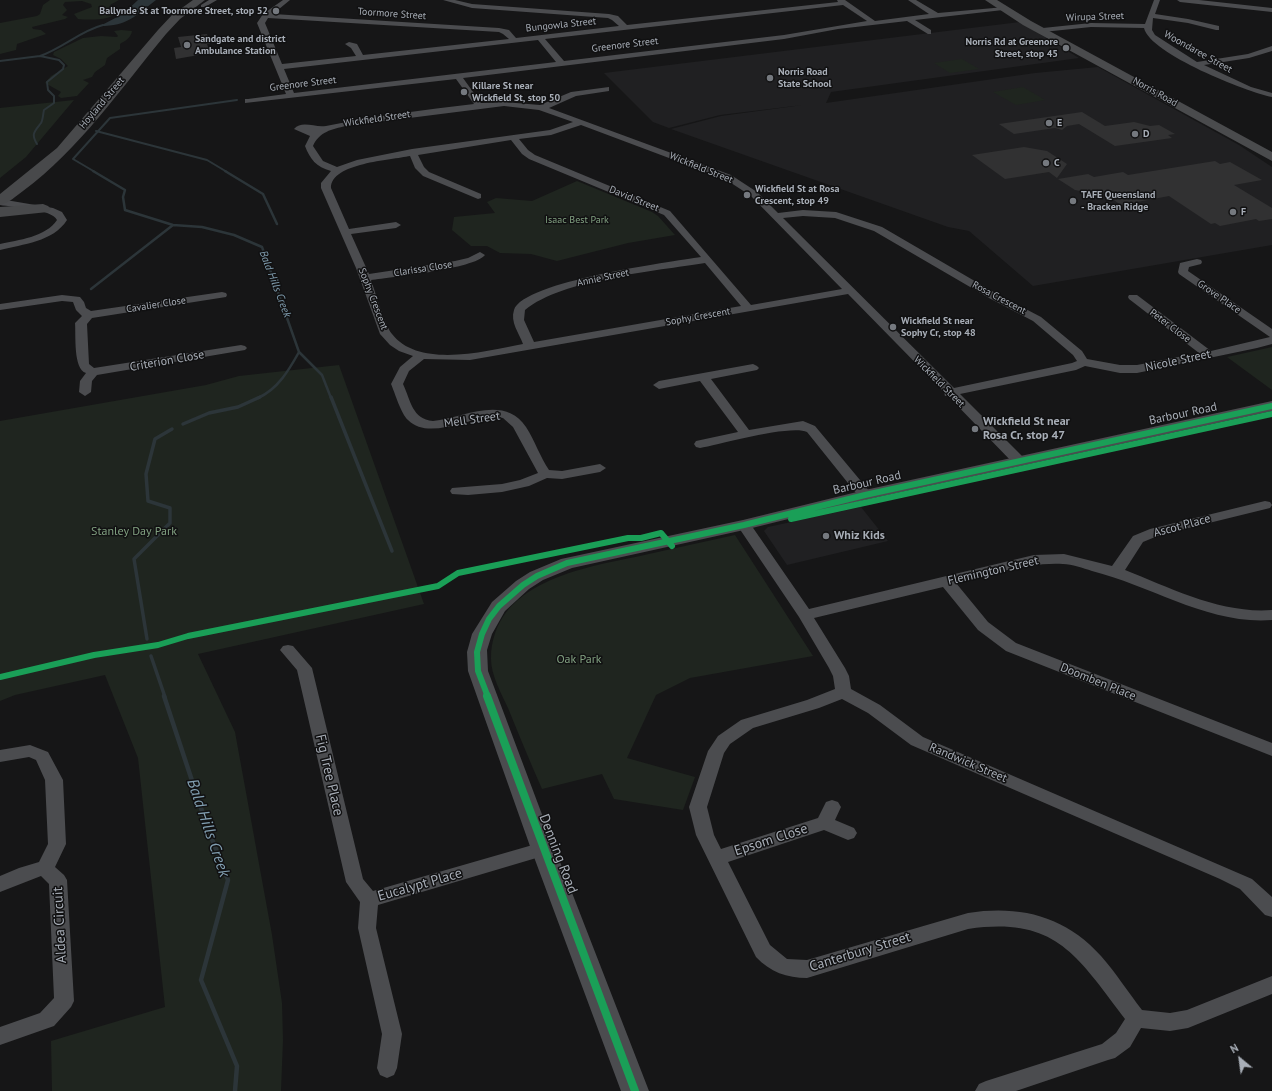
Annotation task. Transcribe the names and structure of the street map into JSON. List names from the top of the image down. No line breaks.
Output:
{"streets":{"main road":["Norris Road","Hoyland Street"],"street":["Toormore Street","Wirupa Street","Bungowla Street","Greenore Street","Woondaree Street","Wickfield Street","David Street","Clarissa Close","Annie Street","Grove Place","Rosa Crescent","Sophy Crescent","Cavalier Close","Peter Close","Criterion Close","Nicole Street","Barbour Road","Mell Street","Ascot Place","Flemington Street","Doomben Place","Randwick Street","Fig Tree Place","Epsom Close","Denning Road","Eucalypt Place","Aldea Circuit","Canterbury Street"]},"crossings":[["Toormore Street","Bungowla Street"],["Wirupa Street","Woondaree Street"],["Wirupa Street","Norris Road"],["Greenore Street","Norris Road"],["Wickfield Street","Rosa Crescent"],["Wickfield Street","Sophy Crescent"],["Wickfield Street","Barbour Road"],["David Street","Annie Street"],["David Street","Sophy Crescent"],["Clarissa Close","Sophy Crescent"],["Annie Street","Sophy Crescent"],["Rosa Crescent","Nicole Street"],["Sophy Crescent","Mell Street"],["Peter Close","Nicole Street"],["Barbour Road","Denning Road"],["Ascot Place","Flemington Street"],["Flemington Street","Doomben Place"],["Randwick Street","Canterbury Street"],["Fig Tree Place","Eucalypt Place"],["Epsom Close","Canterbury Street"],["Denning Road","Eucalypt Place"]],"water":["Bald Hills Creek"],"parks":["Isaac Best Park","Stanley Day Park","Oak Park"],"places":["Ballynde St at Toormore Street, stop 52","Sandgate and district Ambulance Station","Norris Rd at Greenore Street, stop 45","Norris Road State School","Killare St near Wickfield St, stop 50","E","D","C","Wickfield St at Rosa Crescent, stop 49","TAFE Queensland - Bracken Ridge","F","Wickfield St near Sophy Cr, stop 48","Wickfield St near Rosa Cr, stop 47","Whiz Kids"],"north":"top left"}
